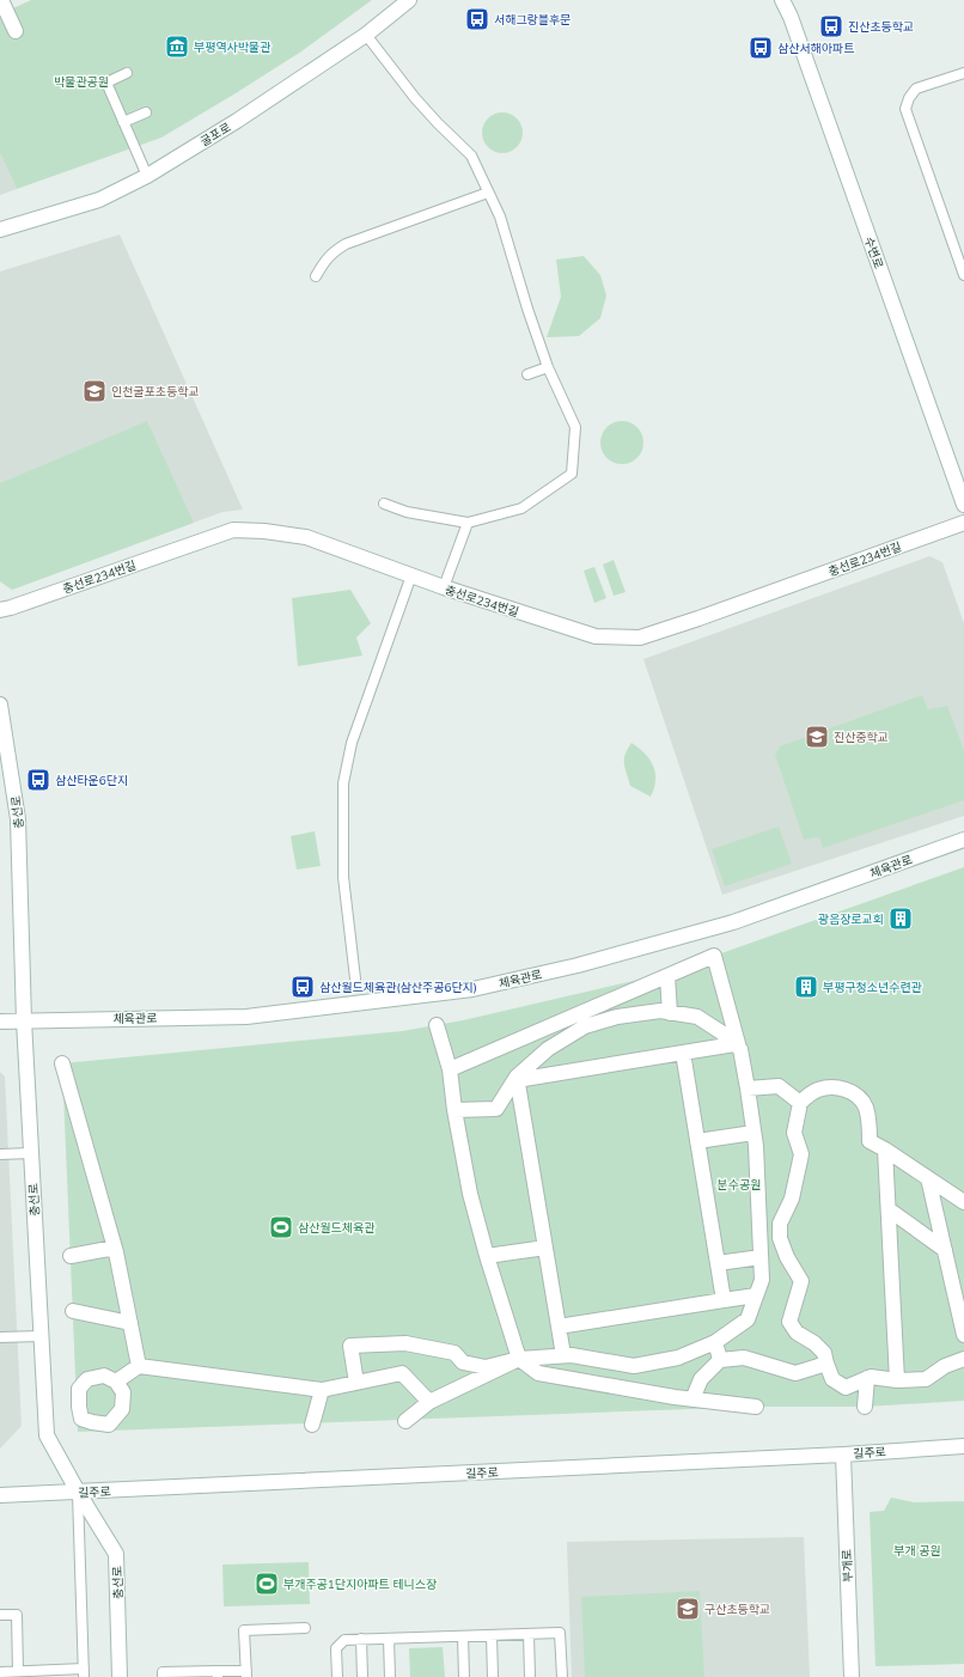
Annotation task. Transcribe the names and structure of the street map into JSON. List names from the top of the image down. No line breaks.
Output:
{"streets":{"street":["굴포로","수변로","충선로234번길","충선로","체육관로","길주로","부개로"]},"crossings":[["충선로","체육관로"],["충선로","길주로"],["길주로","부개로"]],"parks":["박물관공원","분수공원","부개 공원"],"places":{"bus stop":["서해그랑블후문","진산초등학교","삼산서해아파트","삼산타운6단지","삼산월드체육관(삼산주공6단지)"],"museum":["부평역사박물관"],"school or university":["인천굴포초등학교","진산중학교","구산초등학교"],"building":["광음장로교회","부평구청소년수련관"],"sports":["삼산월드체육관","부개주공1단지아파트 테니스장"]}}
